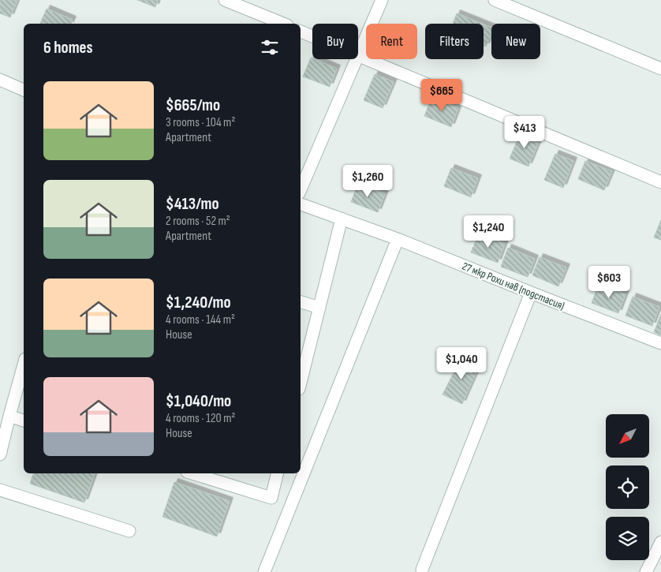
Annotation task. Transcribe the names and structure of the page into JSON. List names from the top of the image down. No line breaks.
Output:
{"streets":{"street":["27 мкр Рохи нав (подстасия)"]},"north":"bottom left","page":{"chip":["Buy","Rent","Filters","New"],"heading":"6 homes","list":[{"name":"$665/mo","note":"3 rooms · 104 m² · Apartment"},{"name":"$413/mo","note":"2 rooms · 52 m² · Apartment"},{"name":"$1,240/mo","note":"4 rooms · 144 m² · House"},{"name":"$1,040/mo","note":"4 rooms · 120 m² · House"}],"price":["$665","$413","$1,260","$1,240","$603","$1,040"]}}
